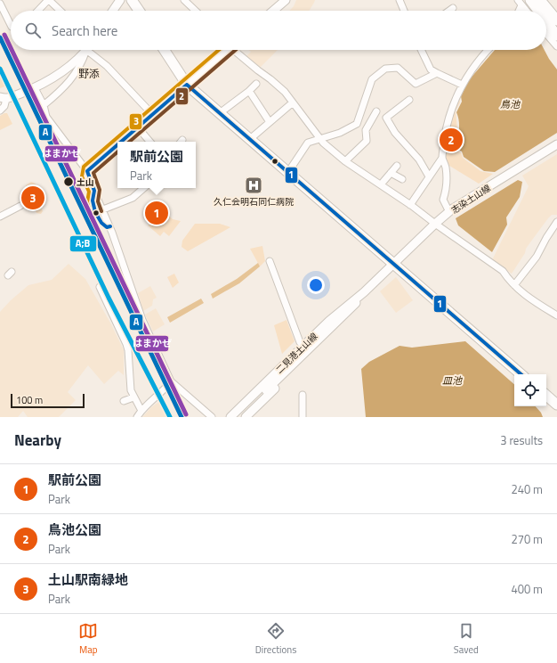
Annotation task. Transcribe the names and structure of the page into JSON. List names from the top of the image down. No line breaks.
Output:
{"streets":{"main road":["志染土山線","二見港土山線"]},"crossings":[["志染土山線","二見港土山線"]],"districts":["野添"],"water":["鳥池","皿池"],"places":{"other":["土山"],"hospital":["久仁会明石同仁病院"]},"lines":["transit line はまかぜ","transit line A","transit line 2","transit line 3","transit line A;B","transit line 1"],"scale_bar":"100 m","page":{"search":"Search here","pins":["2","3","1"],"popup":["駅前公園","Park"],"scale":"100 m","heading":["Nearby","3 results"],"list":[{"mark":"1","name":"駅前公園","note":"Park","value":"240 m"},{"mark":"2","name":"鳥池公園","note":"Park","value":"270 m"},{"mark":"3","name":"土山駅南緑地","note":"Park","value":"400 m"}],"nav":["Map","Directions","Saved"]}}
